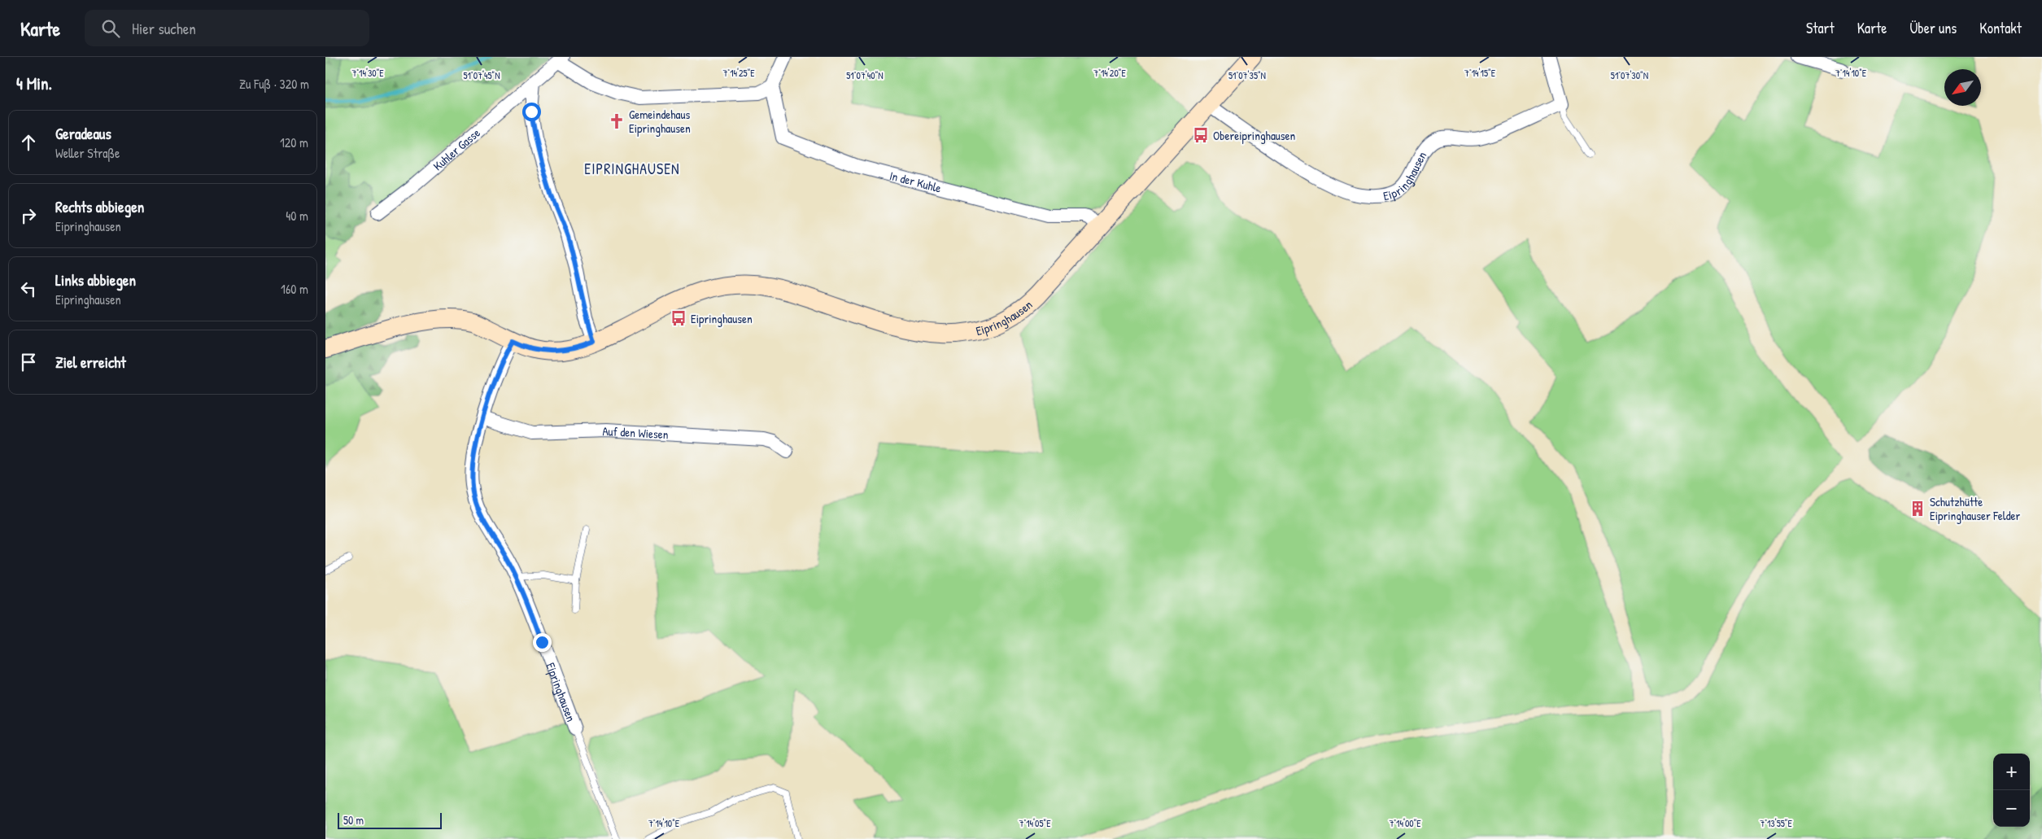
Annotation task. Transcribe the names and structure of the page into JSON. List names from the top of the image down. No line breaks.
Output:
{"streets":{"main road":["Eipringhausen"],"street":["Kuhler Gasse","In der Kuhle","Auf den Wiesen"]},"crossings":[["Eipringhausen","In der Kuhle"],["Eipringhausen","Auf den Wiesen"]],"districts":["EIPRINGHAUSEN"],"places":{"church":["Gemeindehaus Eipringhausen"],"bus stop":["Obereipringhausen","Eipringhausen"],"building":["Schutzhütte Eipringhauser Felder"]},"scale_bar":"50 m","north":"bottom left","page":{"header":"Karte","search":"Hier suchen","nav":["Start","Karte","Über uns","Kontakt"],"heading":["4 Min.","Zu Fuß · 320 m"],"list":[["Geradeaus","Weller Straße","120 m"],["Rechts abbiegen","Eipringhausen","40 m"],["Links abbiegen","Eipringhausen","160 m"],"Ziel erreicht"],"map_buttons":["+","−"],"scale":"50 m"},"coordinates":["7°14'30\"E","7°14'25\"E","7°14'20\"E","7°14'15\"E","7°14'10\"E","51°07'45\"N","51°07'40\"N","51°07'35\"N","51°07'30\"N","7°14'05\"E","7°14'00\"E","7°13'55\"E"]}
